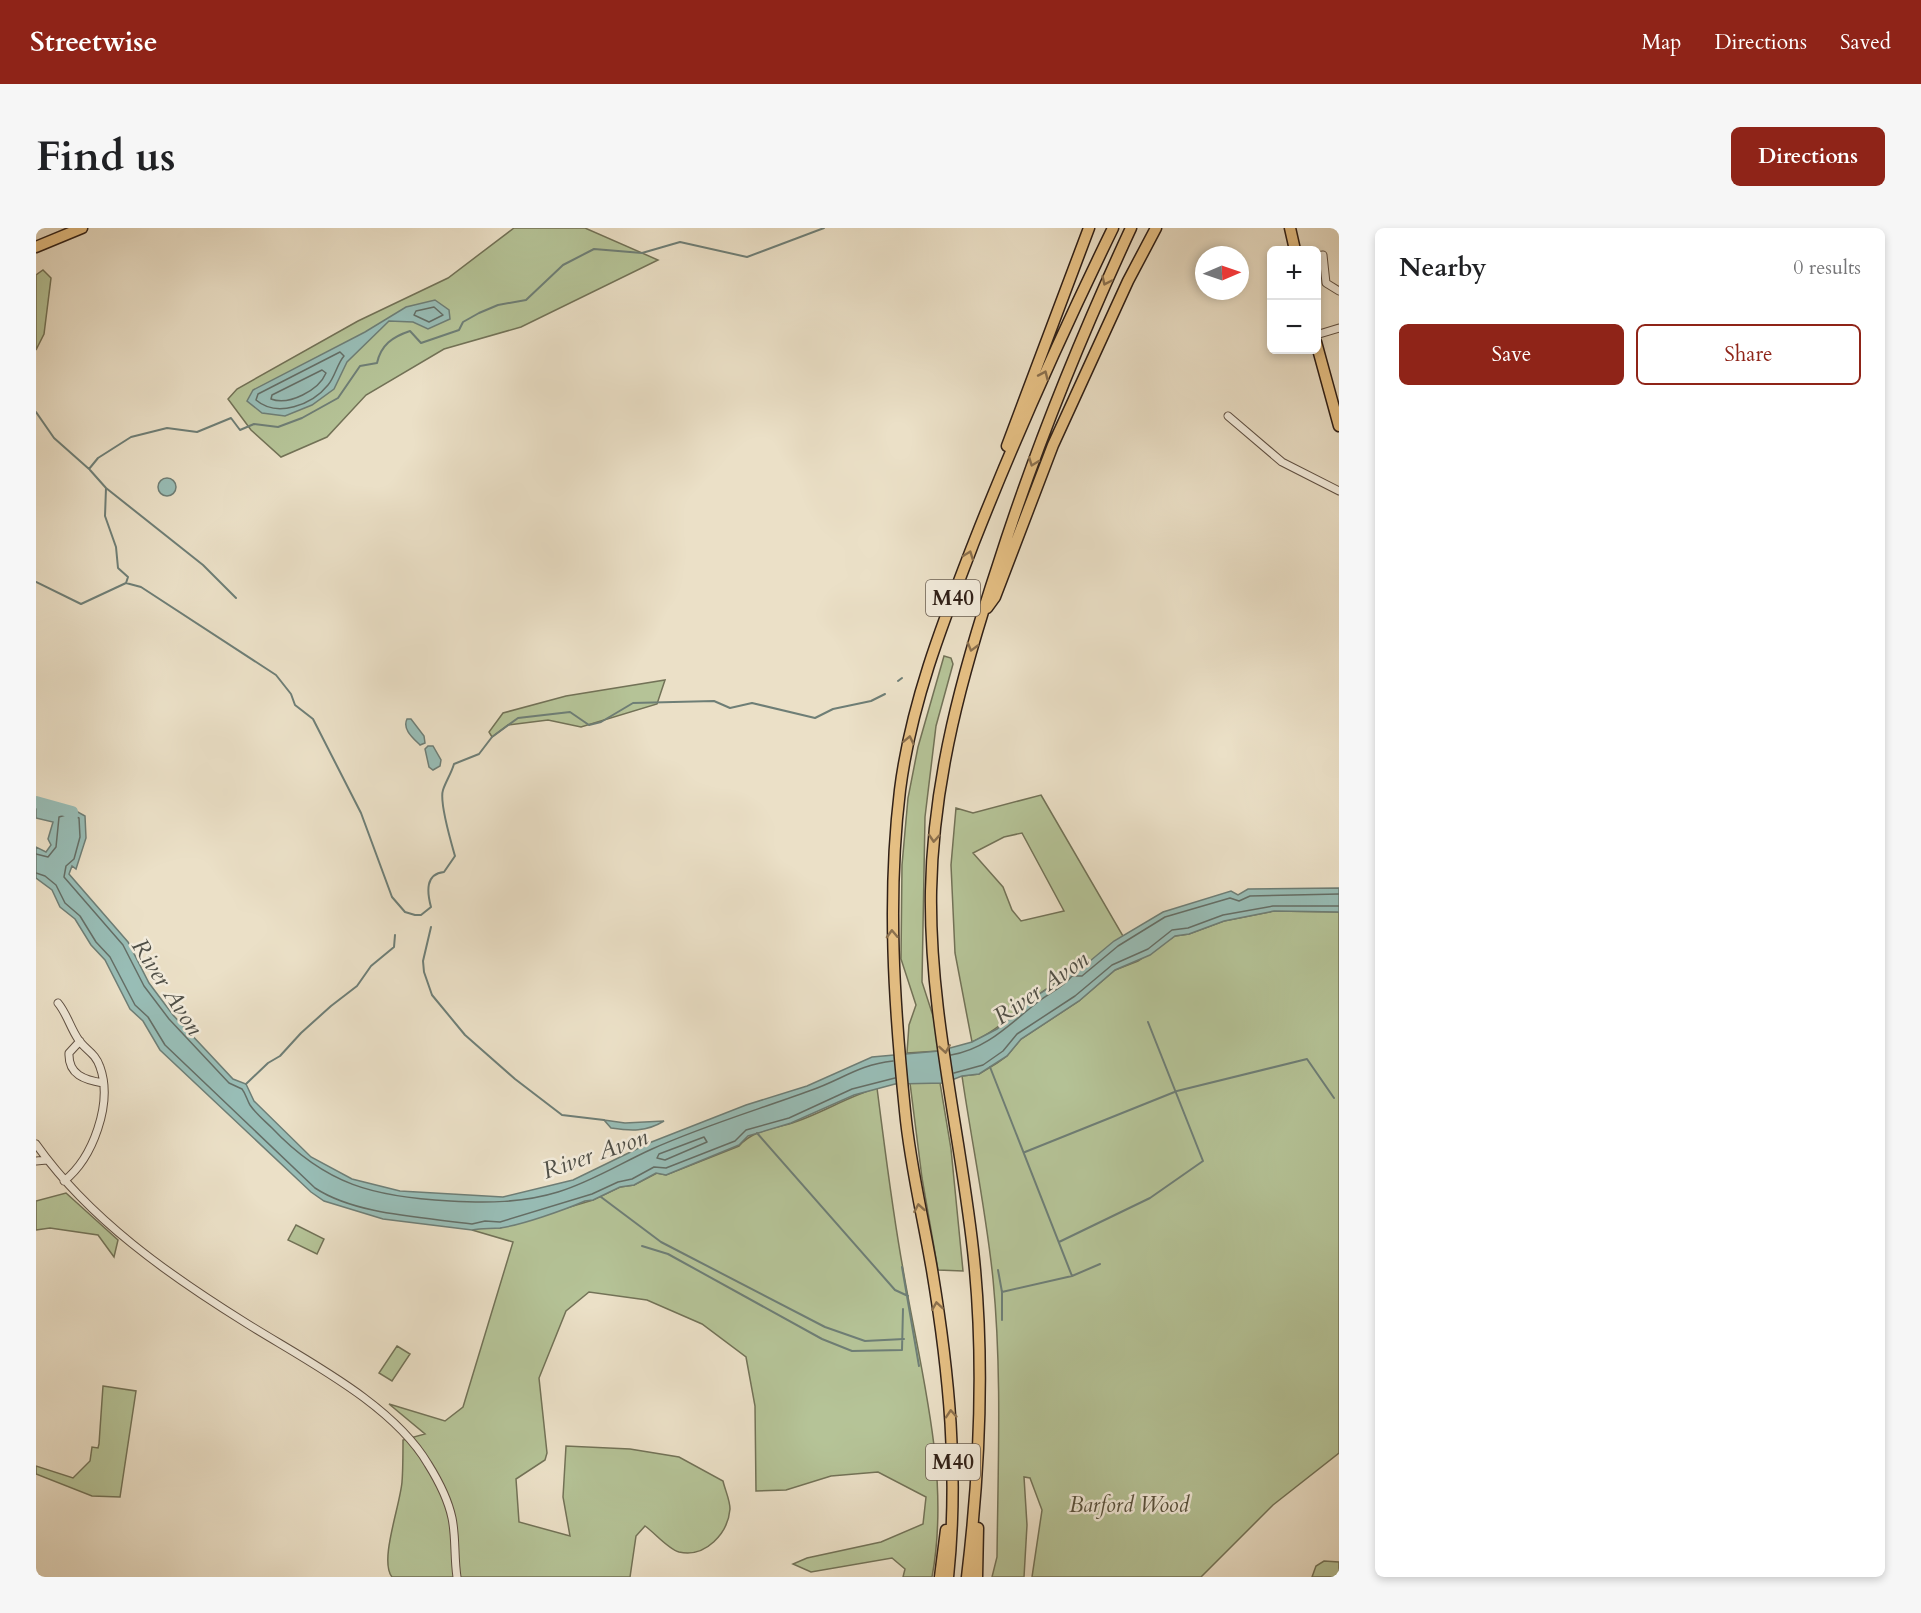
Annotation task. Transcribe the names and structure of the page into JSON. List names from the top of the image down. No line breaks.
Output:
{"streets":{"highway":["M40"]},"water":["River Avon"],"parks":["Barford Wood"],"north":"right","page":{"header":"Streetwise","nav":["Map","Directions","Saved"],"buttons":["Directions",["Save","Share"]],"title":"Find us","heading":["Nearby","0 results"],"map_buttons":["+","−"]}}
